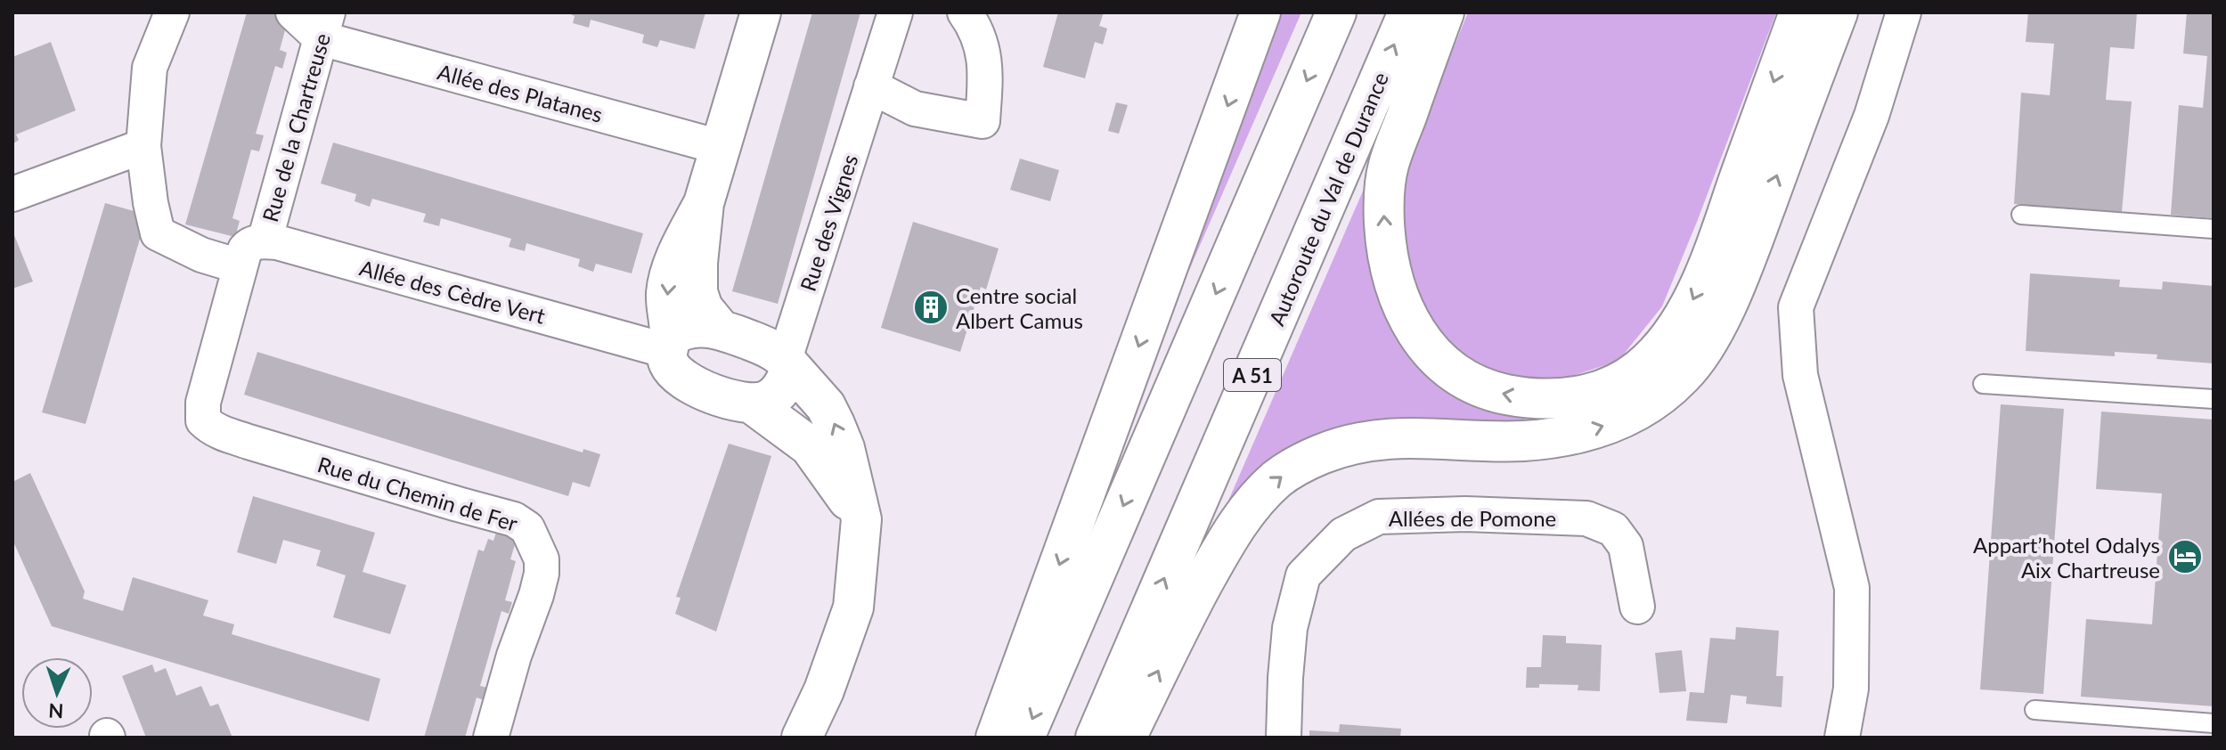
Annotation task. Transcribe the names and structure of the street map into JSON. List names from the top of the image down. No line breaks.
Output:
{"streets":{"main road":["Autoroute du Val de Durance","A 51"],"street":["Allée des Platanes","Rue de la Chartreuse","Rue des Vignes","Allée des Cèdre Vert","Rue du Chemin de Fer","Allées de Pomone"]},"crossings":[["Allée des Platanes","Rue de la Chartreuse"],["Rue de la Chartreuse","Allée des Cèdre Vert"],["Rue de la Chartreuse","Rue du Chemin de Fer"],["Allée des Cèdre Vert","Rue du Chemin de Fer"]],"places":{"building":["Centre social Albert Camus"],"hotel":["Appart’hotel Odalys Aix Chartreuse"]},"north":"bottom"}
